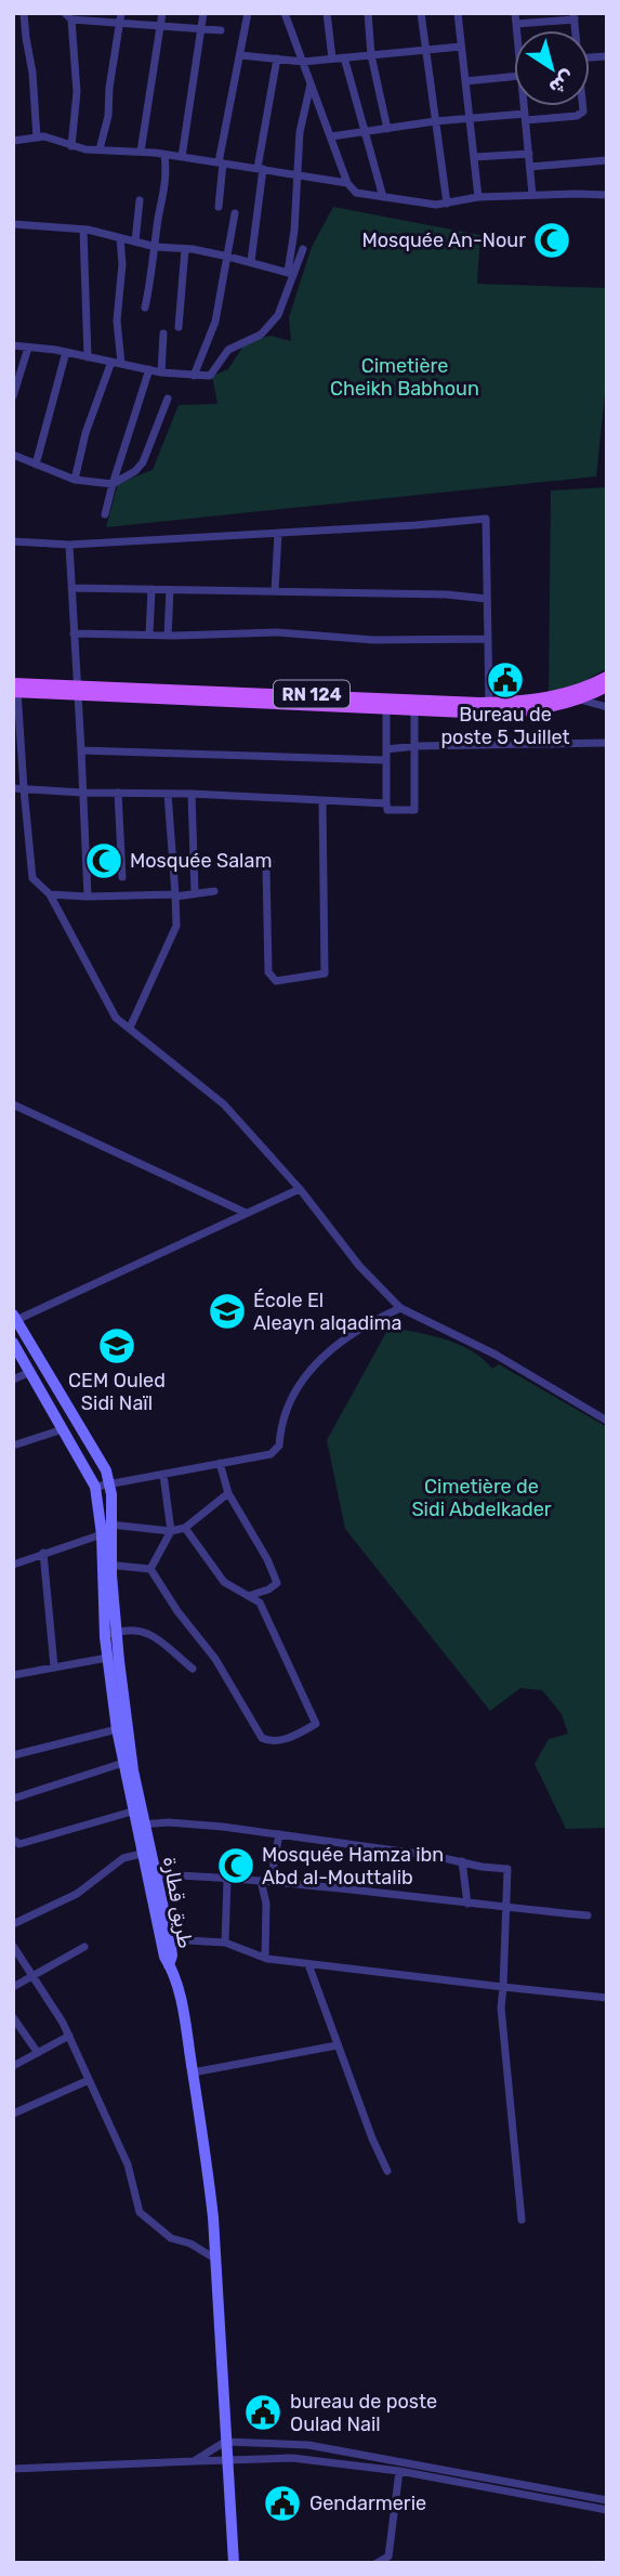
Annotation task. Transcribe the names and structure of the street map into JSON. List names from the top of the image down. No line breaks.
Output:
{"streets":{"main road":["RN 124","طريق قطارة"]},"parks":["Cimetière Cheikh Babhoun","Cimetière de Sidi Abdelkader"],"places":{"mosque":["Mosquée An-Nour","Mosquée Salam","Mosquée Hamza ibn Abd al-Mouttalib"],"public building":["Bureau de poste 5 Juillet","bureau de poste Oulad Nail","Gendarmerie"],"school or university":["École El Aleayn alqadima","CEM Ouled Sidi Naïl"]},"north":"bottom right"}
